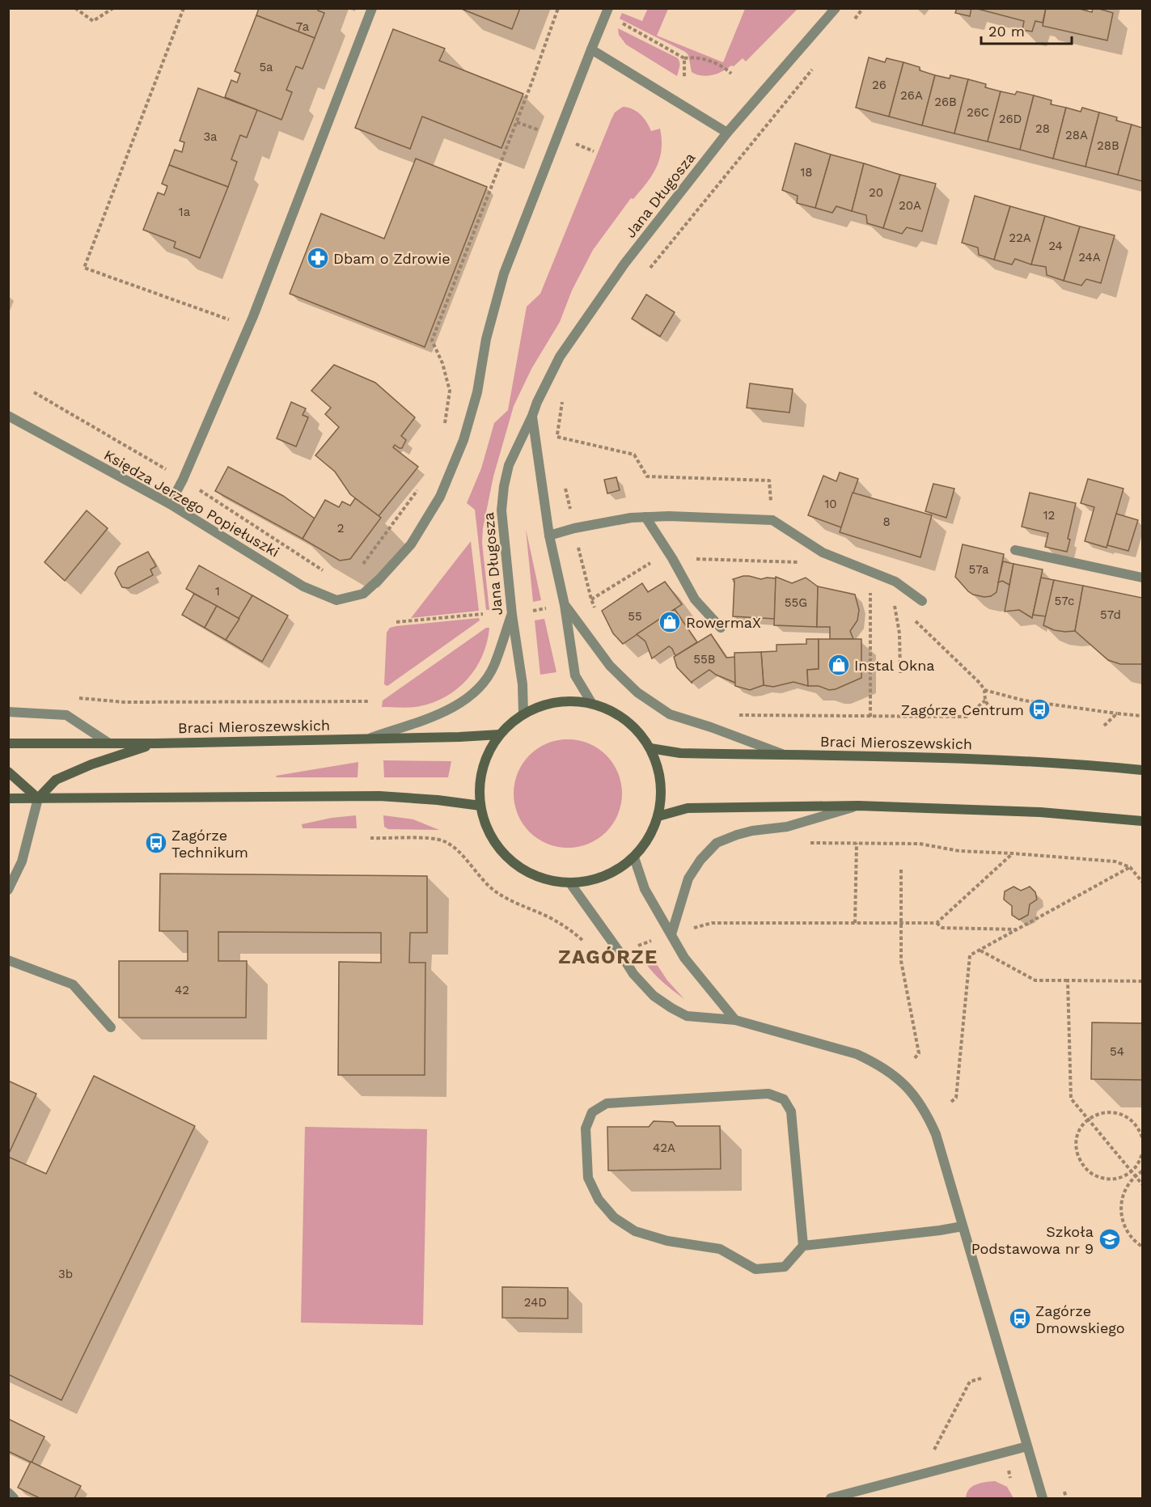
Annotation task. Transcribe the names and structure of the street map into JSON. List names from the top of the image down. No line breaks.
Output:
{"streets":{"main road":["Braci Mieroszewskich"],"street":["Jana Długosza","Księdza Jerzego Popiełuszki"]},"districts":["ZAGÓRZE"],"places":{"pharmacy":["Dbam o Zdrowie"],"shop":["RowermaX","Instal Okna"],"bus stop":["Zagórze Centrum","Zagórze Technikum","Zagórze Dmowskiego"],"school or university":["Szkoła Podstawowa nr 9"]},"house_numbers":["7a","5a","26","26A","26B","26C","26D","28","28A","3a","28B","18","20","20A","1a","22A","24","24A","10","12","8","2","57a","1","57c","55G","57d","55","55B","42","54","42A","3b","24D"],"scale_bar":"20 m"}
